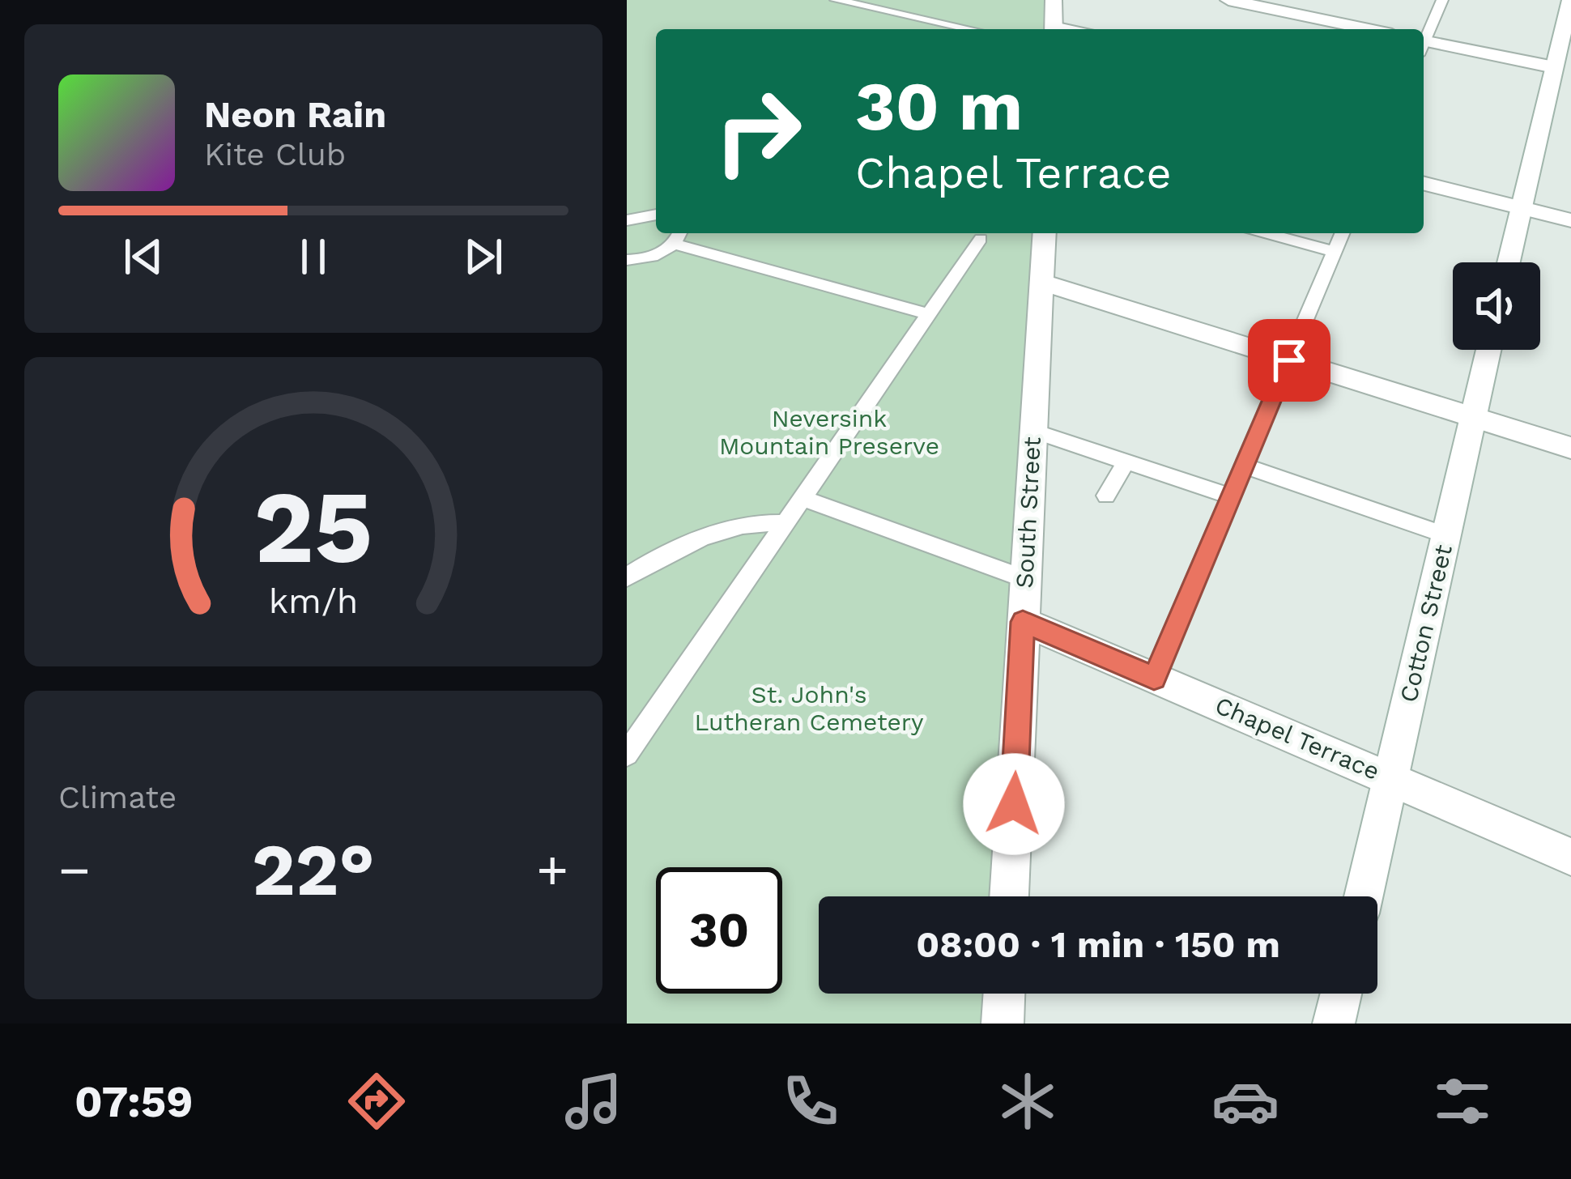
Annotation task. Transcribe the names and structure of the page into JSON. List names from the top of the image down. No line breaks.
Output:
{"streets":{"street":["South Street","Cotton Street","Chapel Terrace"]},"crossings":[["South Street","Chapel Terrace"],["Cotton Street","Chapel Terrace"]],"parks":["Neversink Mountain Preserve","St. John's Lutheran Cemetery"],"page":{"turn":["30 m","Chapel Terrace"],"song":["Neon Rain","Kite Club"],"tile":"Climate","heat":["−","22°","+"],"limit":"30","trip":"08:00 · 1 min · 150 m","tabs":"07:59","gauge":["25","km/h"]}}
